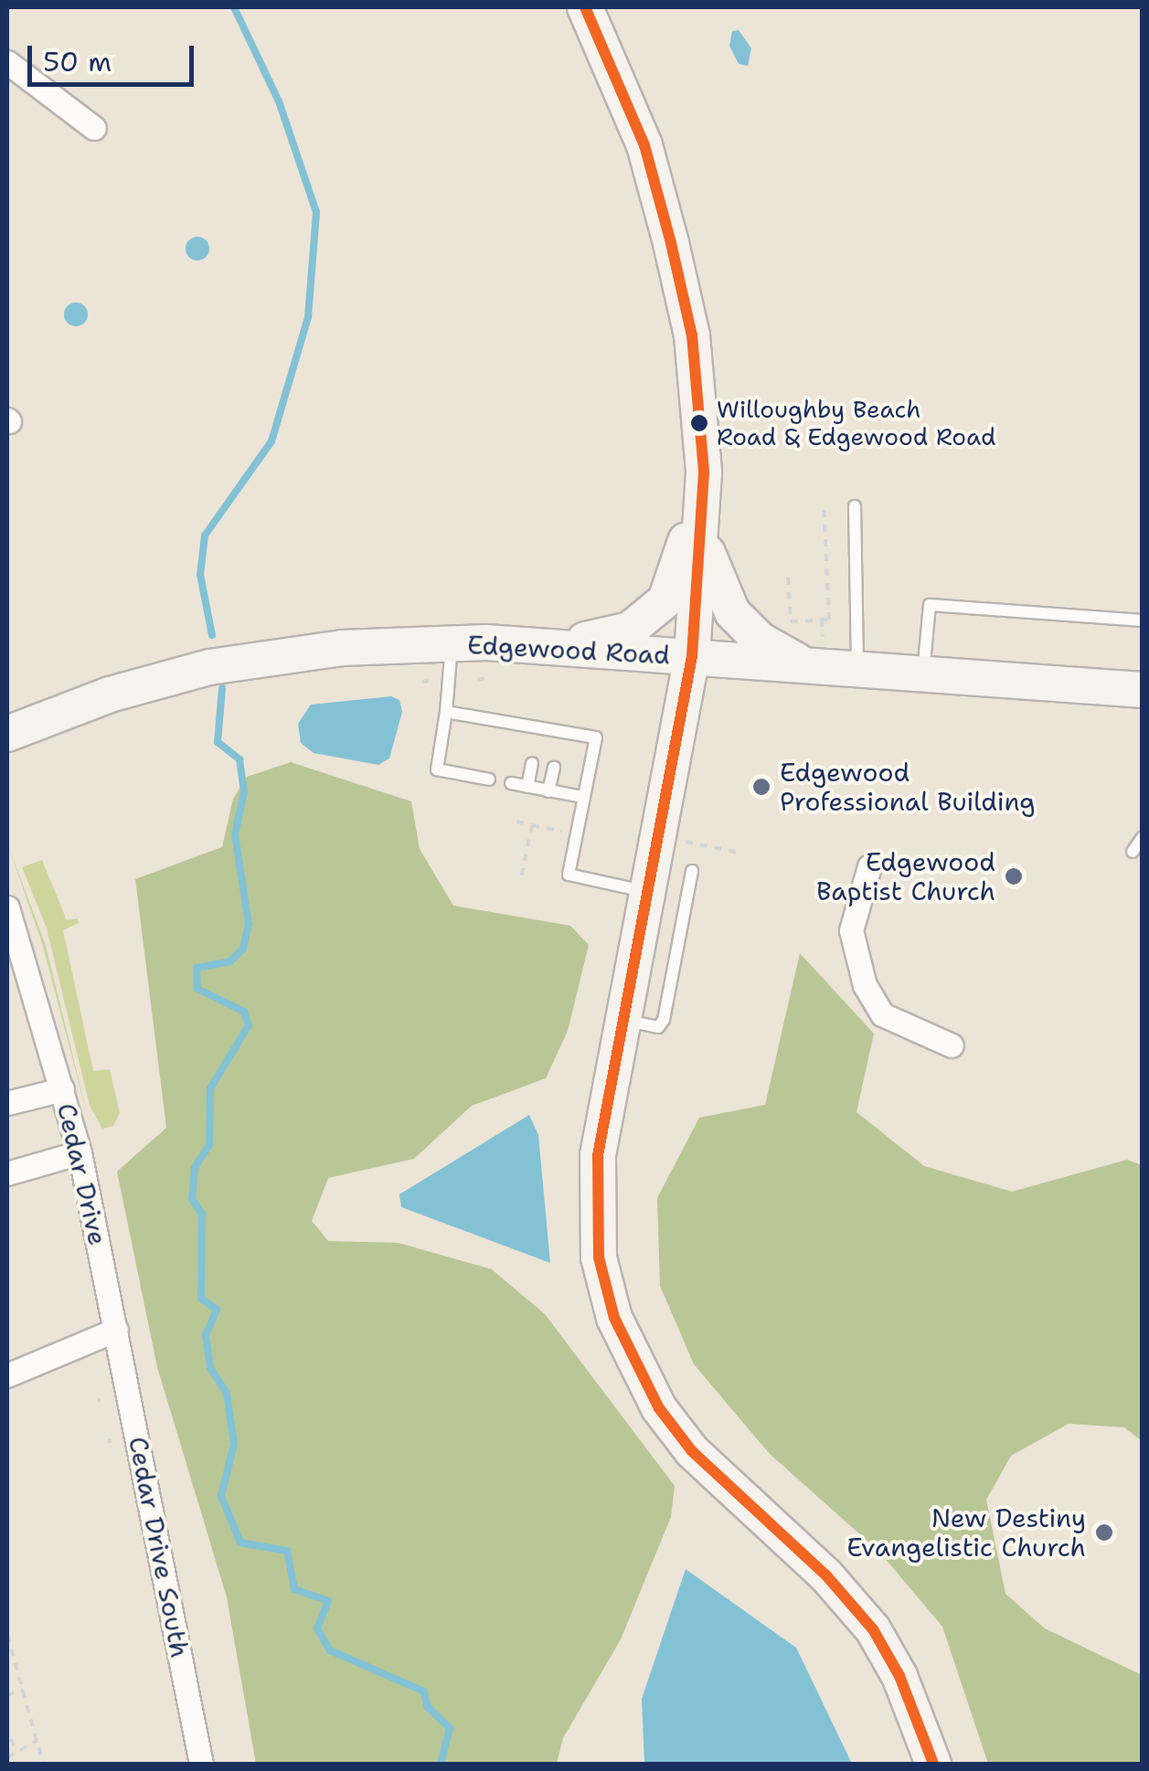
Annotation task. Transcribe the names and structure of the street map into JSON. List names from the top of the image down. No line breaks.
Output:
{"streets":{"street":["Edgewood Road","Cedar Drive","Cedar Drive South"]},"crossings":[["Cedar Drive","Cedar Drive South"]],"places":["Willoughby Beach Road & Edgewood Road","Edgewood Professional Building","Edgewood Baptist Church","New Destiny Evangelistic Church"],"scale_bar":"50 m"}
